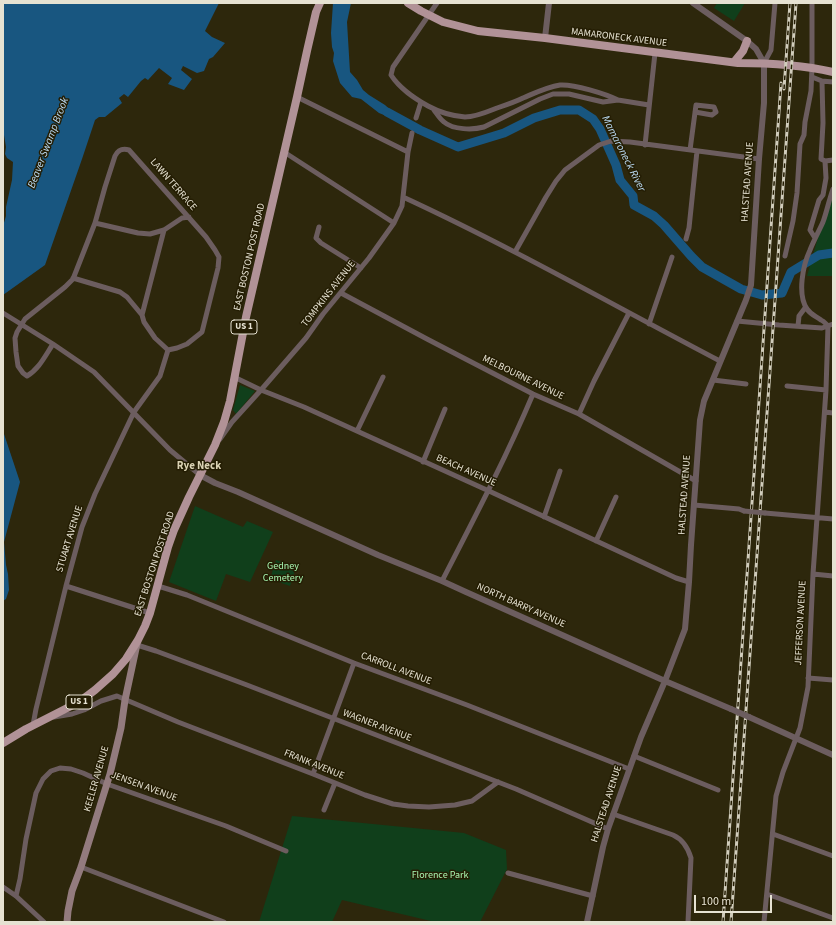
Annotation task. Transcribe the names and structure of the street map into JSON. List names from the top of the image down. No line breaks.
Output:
{"streets":{"main road":["MAMARONECK AVENUE","EAST BOSTON POST ROAD","US 1","KEELER AVENUE"],"street":["HALSTEAD AVENUE","LAWN TERRACE","TOMPKINS AVENUE","MELBOURNE AVENUE","BEACH AVENUE","STUART AVENUE","NORTH BARRY AVENUE","JEFFERSON AVENUE","CARROLL AVENUE","WAGNER AVENUE","FRANK AVENUE","JENSEN AVENUE"]},"crossings":[["MAMARONECK AVENUE","HALSTEAD AVENUE"],["HALSTEAD AVENUE","MELBOURNE AVENUE"],["HALSTEAD AVENUE","BEACH AVENUE"],["HALSTEAD AVENUE","NORTH BARRY AVENUE"],["HALSTEAD AVENUE","CARROLL AVENUE"],["HALSTEAD AVENUE","WAGNER AVENUE"],["LAWN TERRACE","STUART AVENUE"],["EAST BOSTON POST ROAD","TOMPKINS AVENUE"],["EAST BOSTON POST ROAD","BEACH AVENUE"],["EAST BOSTON POST ROAD","STUART AVENUE"],["EAST BOSTON POST ROAD","NORTH BARRY AVENUE"],["EAST BOSTON POST ROAD","CARROLL AVENUE"],["EAST BOSTON POST ROAD","WAGNER AVENUE"],["EAST BOSTON POST ROAD","KEELER AVENUE"],["TOMPKINS AVENUE","MELBOURNE AVENUE"],["TOMPKINS AVENUE","BEACH AVENUE"],["NORTH BARRY AVENUE","JEFFERSON AVENUE"],["WAGNER AVENUE","FRANK AVENUE"],["WAGNER AVENUE","KEELER AVENUE"],["FRANK AVENUE","KEELER AVENUE"],["KEELER AVENUE","JENSEN AVENUE"]],"districts":["Rye Neck"],"water":["Beaver Swamp Brook","Mamaroneck River"],"parks":["Gedney Cemetery","Florence Park"],"scale_bar":"100 m"}
